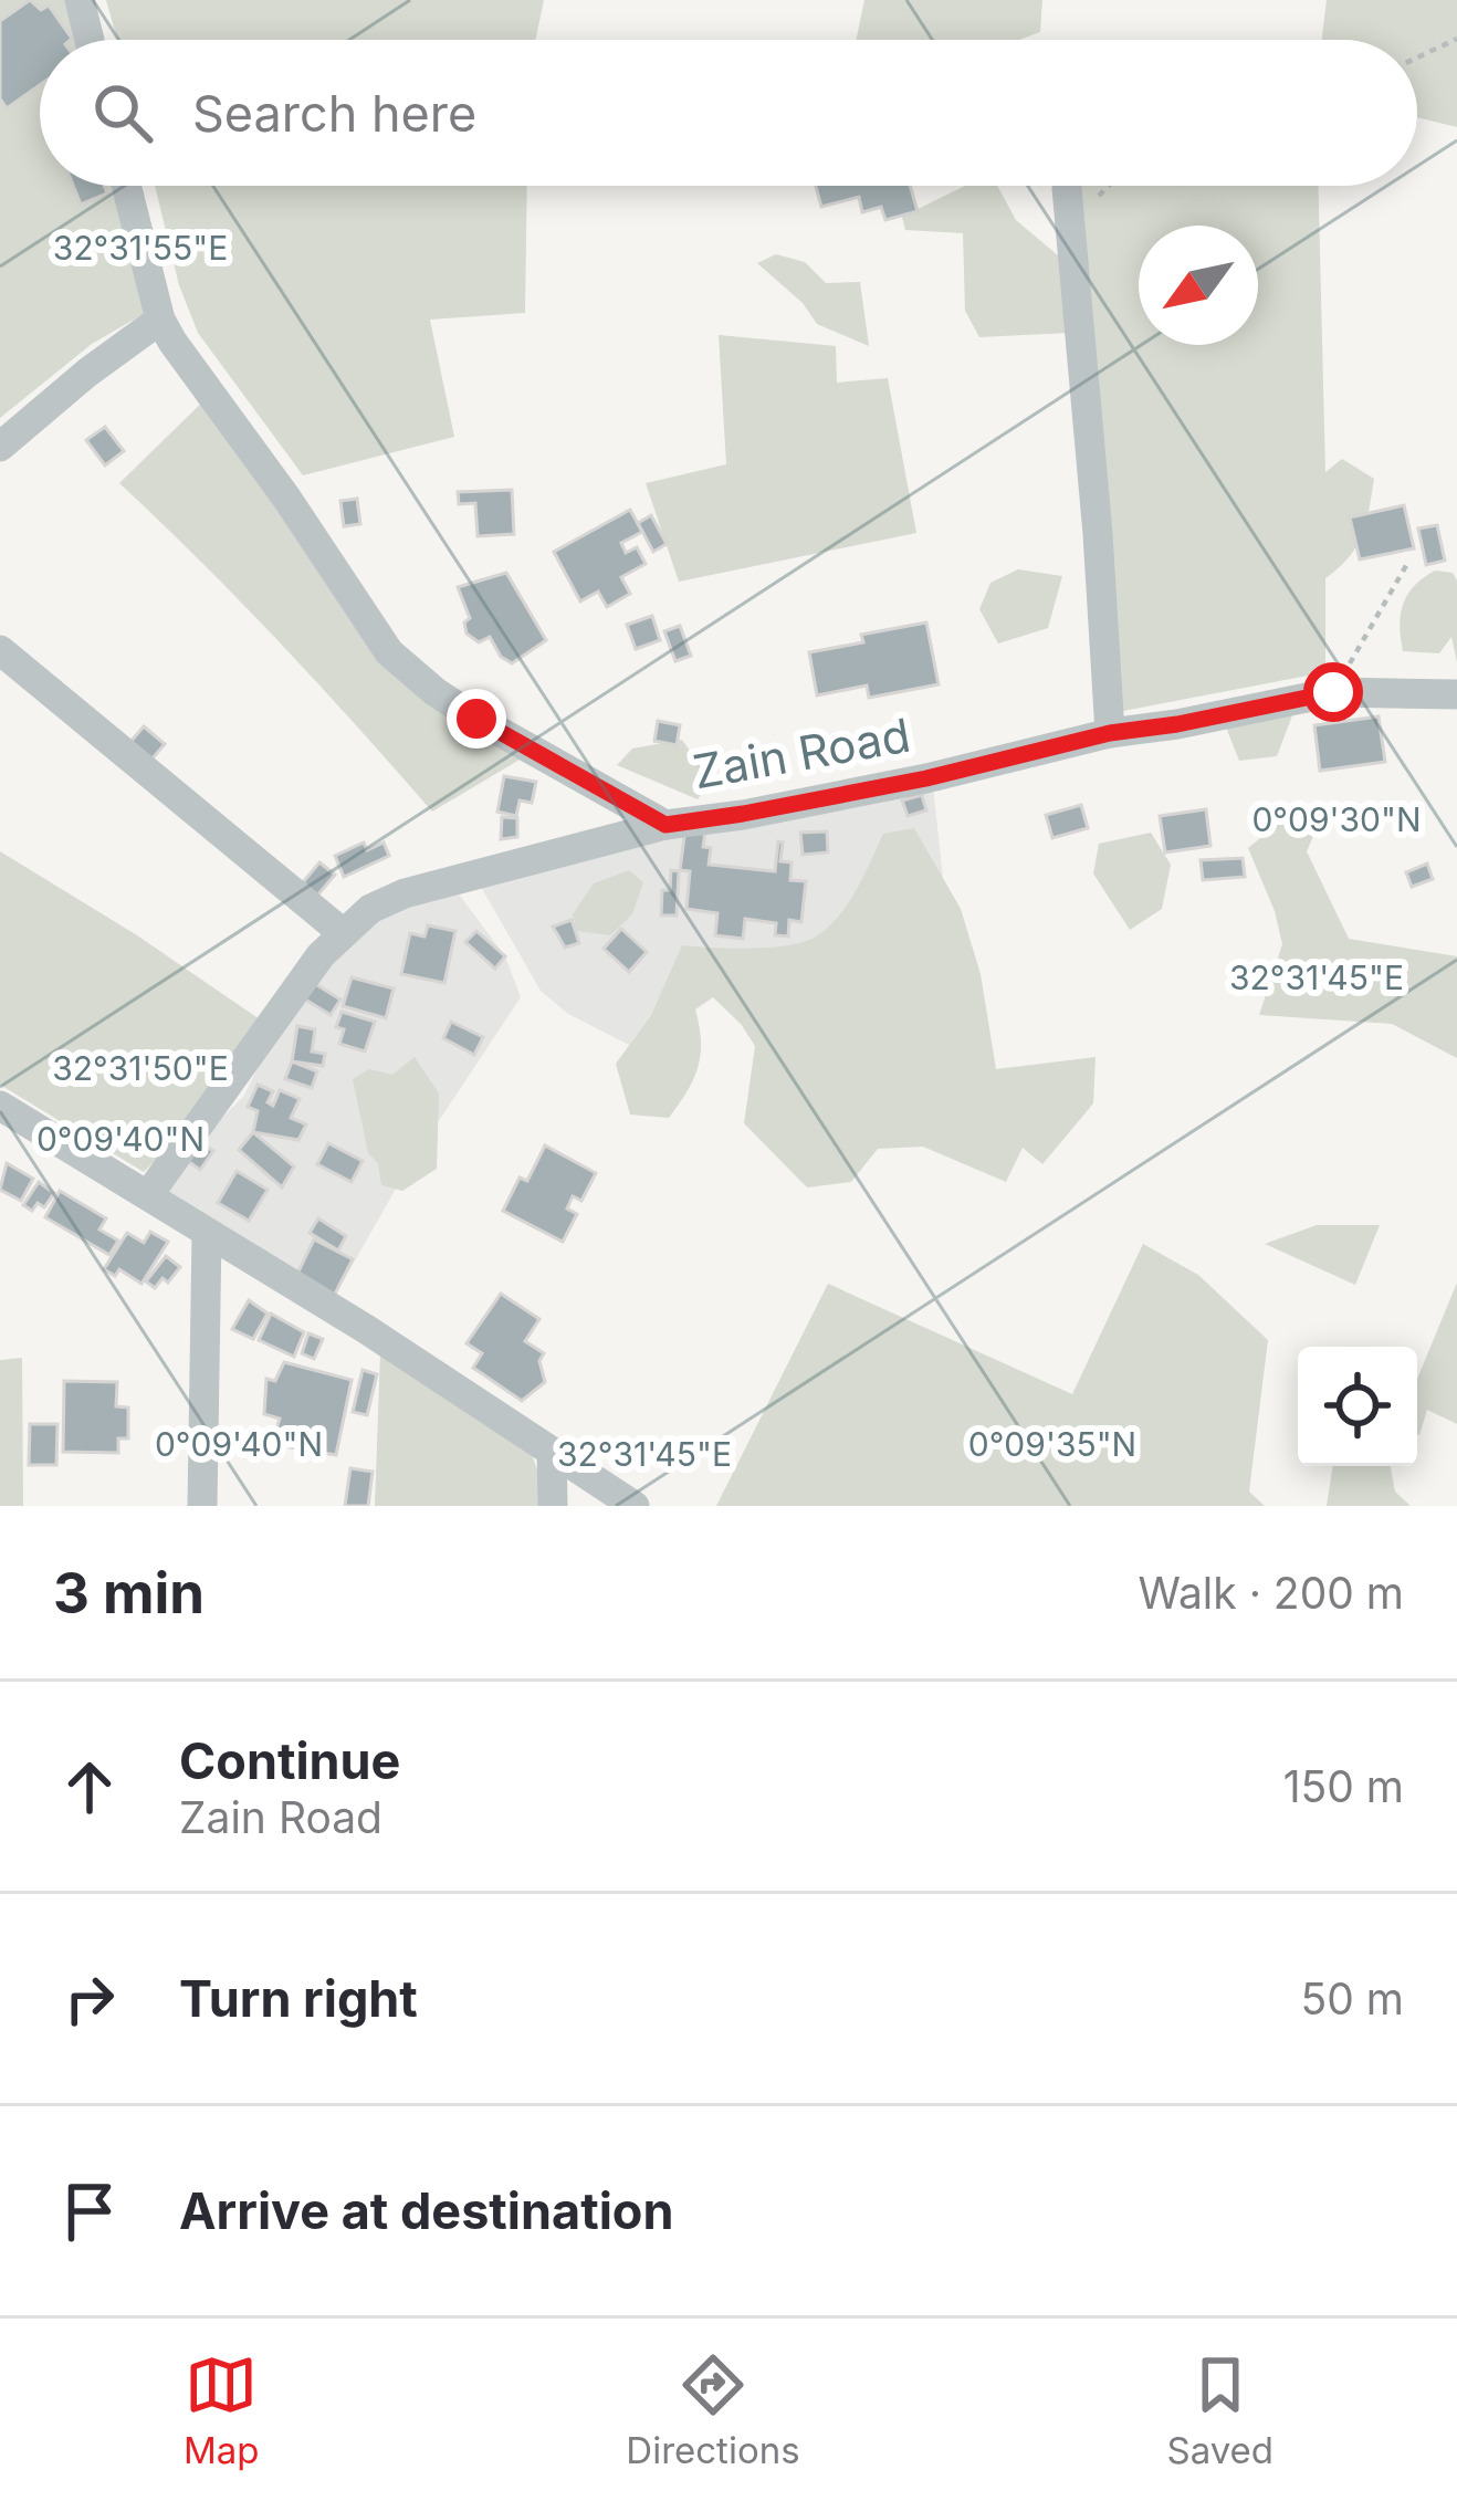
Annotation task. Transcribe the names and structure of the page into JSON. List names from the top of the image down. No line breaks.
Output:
{"streets":{"street":["Zain Road"]},"north":"bottom left","page":{"search":"Search here","heading":["3 min","Walk · 200 m"],"list":[["Continue","Zain Road","150 m"],["Turn right","50 m"],"Arrive at destination"],"nav":["Map","Directions","Saved"]},"coordinates":["32°31'55\"E","0°09'30\"N","32°31'45\"E","32°31'50\"E","0°09'40\"N","0°09'35\"N"]}
